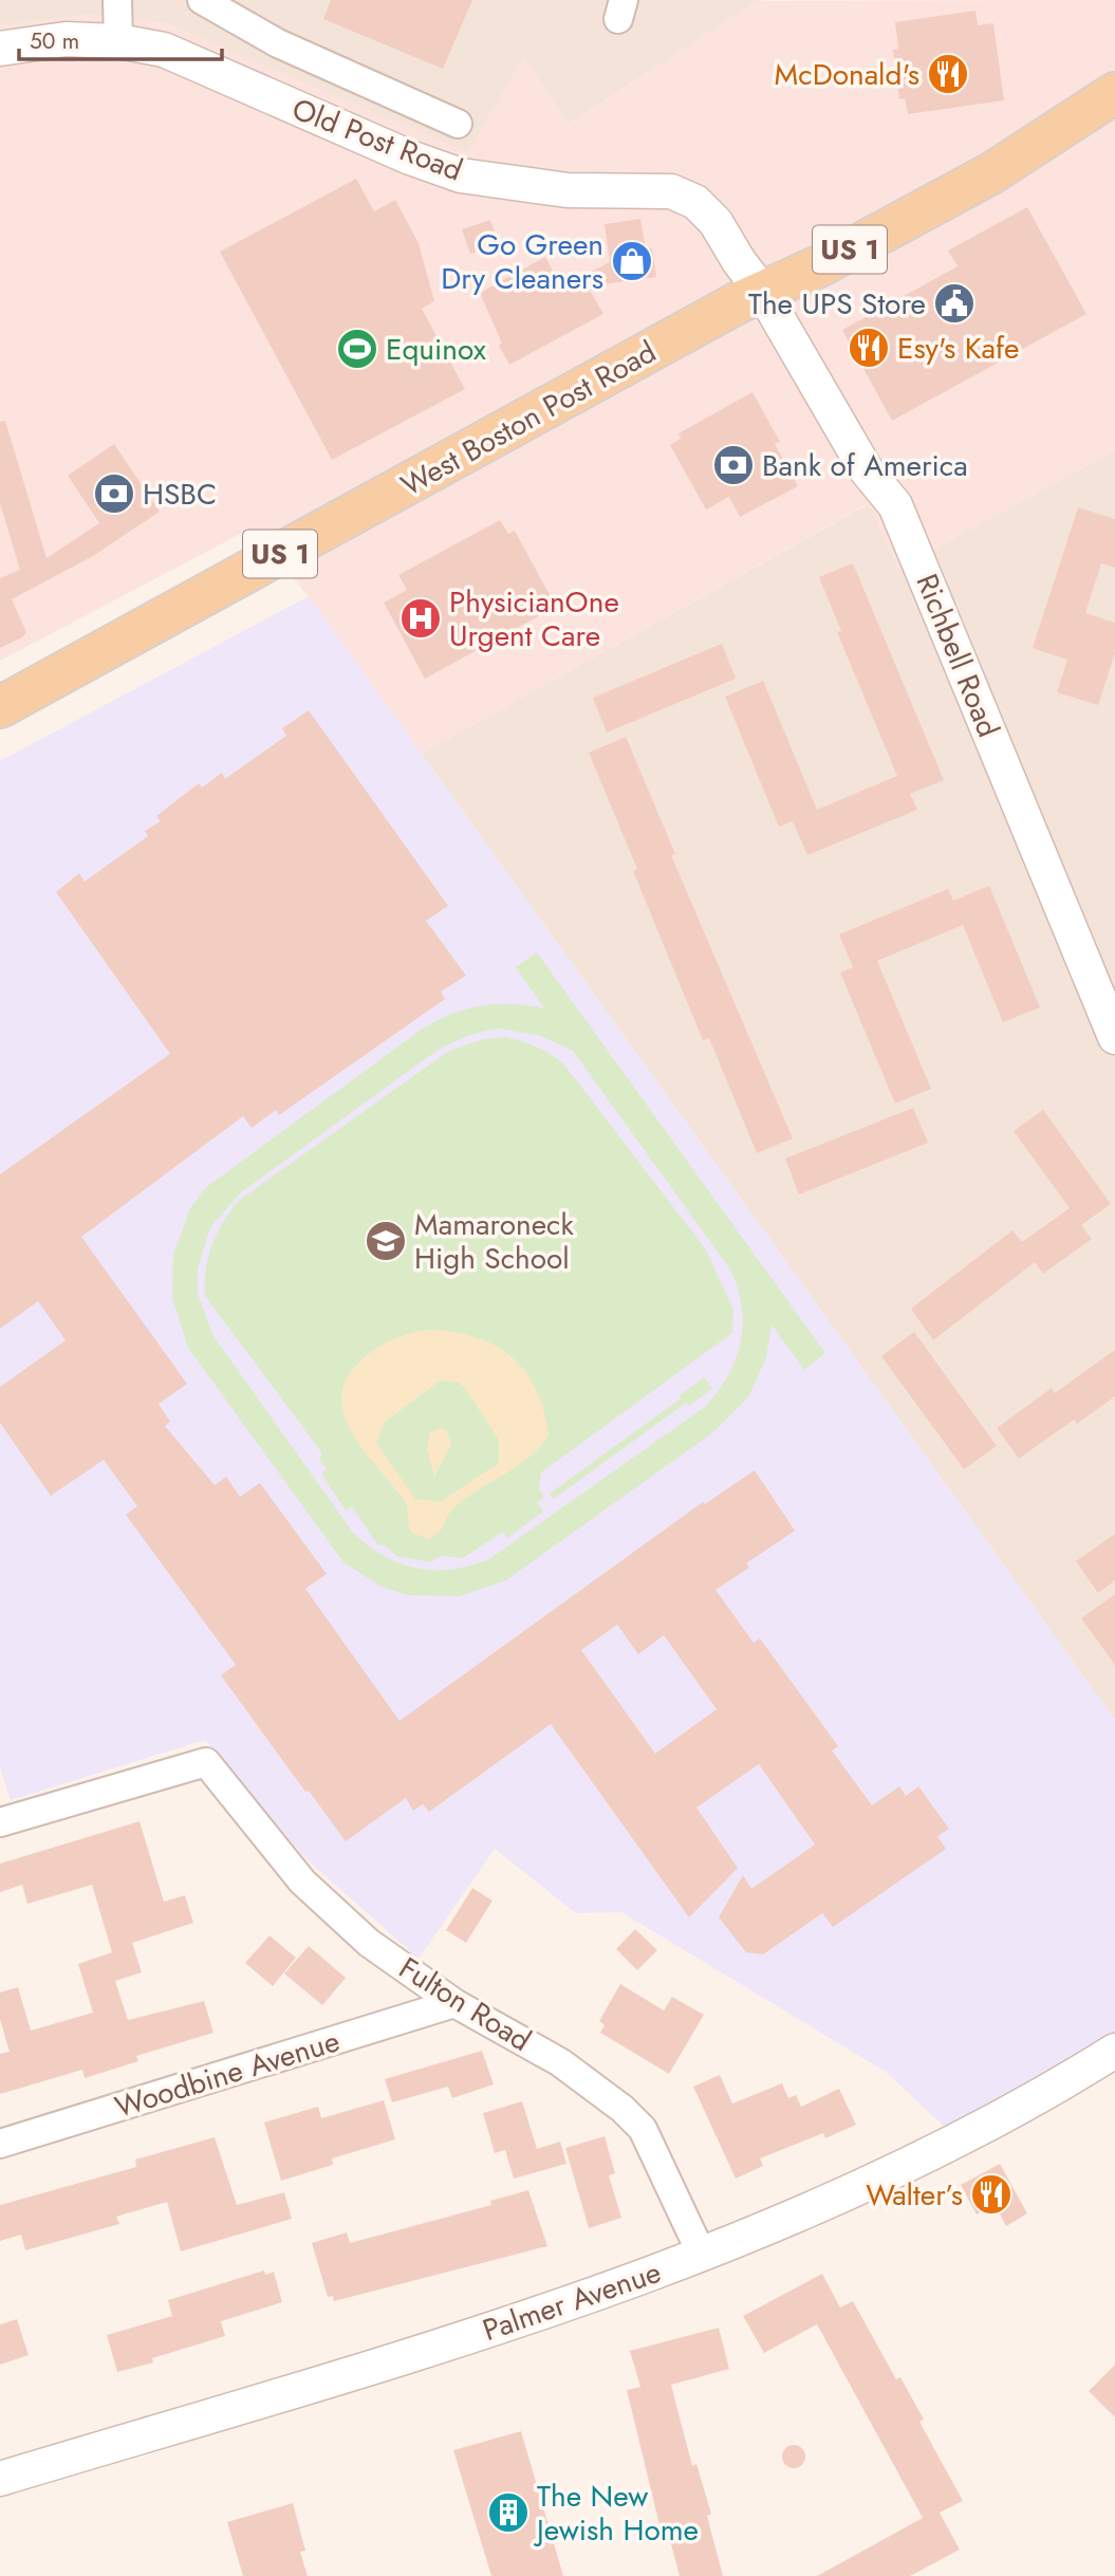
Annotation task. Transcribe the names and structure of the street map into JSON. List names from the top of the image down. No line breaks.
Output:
{"streets":{"main road":["US 1","West Boston Post Road"],"street":["Old Post Road","Richbell Road","Fulton Road","Woodbine Avenue","Palmer Avenue"]},"crossings":[["Old Post Road","West Boston Post Road"],["Old Post Road","Richbell Road"],["West Boston Post Road","Richbell Road"],["Fulton Road","Woodbine Avenue"],["Fulton Road","Palmer Avenue"]],"places":{"restaurant":["McDonald's","Esy's Kafe","Walter’s"],"shop":["Go Green Dry Cleaners"],"public building":["The UPS Store"],"sports":["Equinox"],"bank":["Bank of America","HSBC"],"hospital":["PhysicianOne Urgent Care"],"school or university":["Mamaroneck High School"],"building":["The New Jewish Home"]},"scale_bar":"50 m"}
